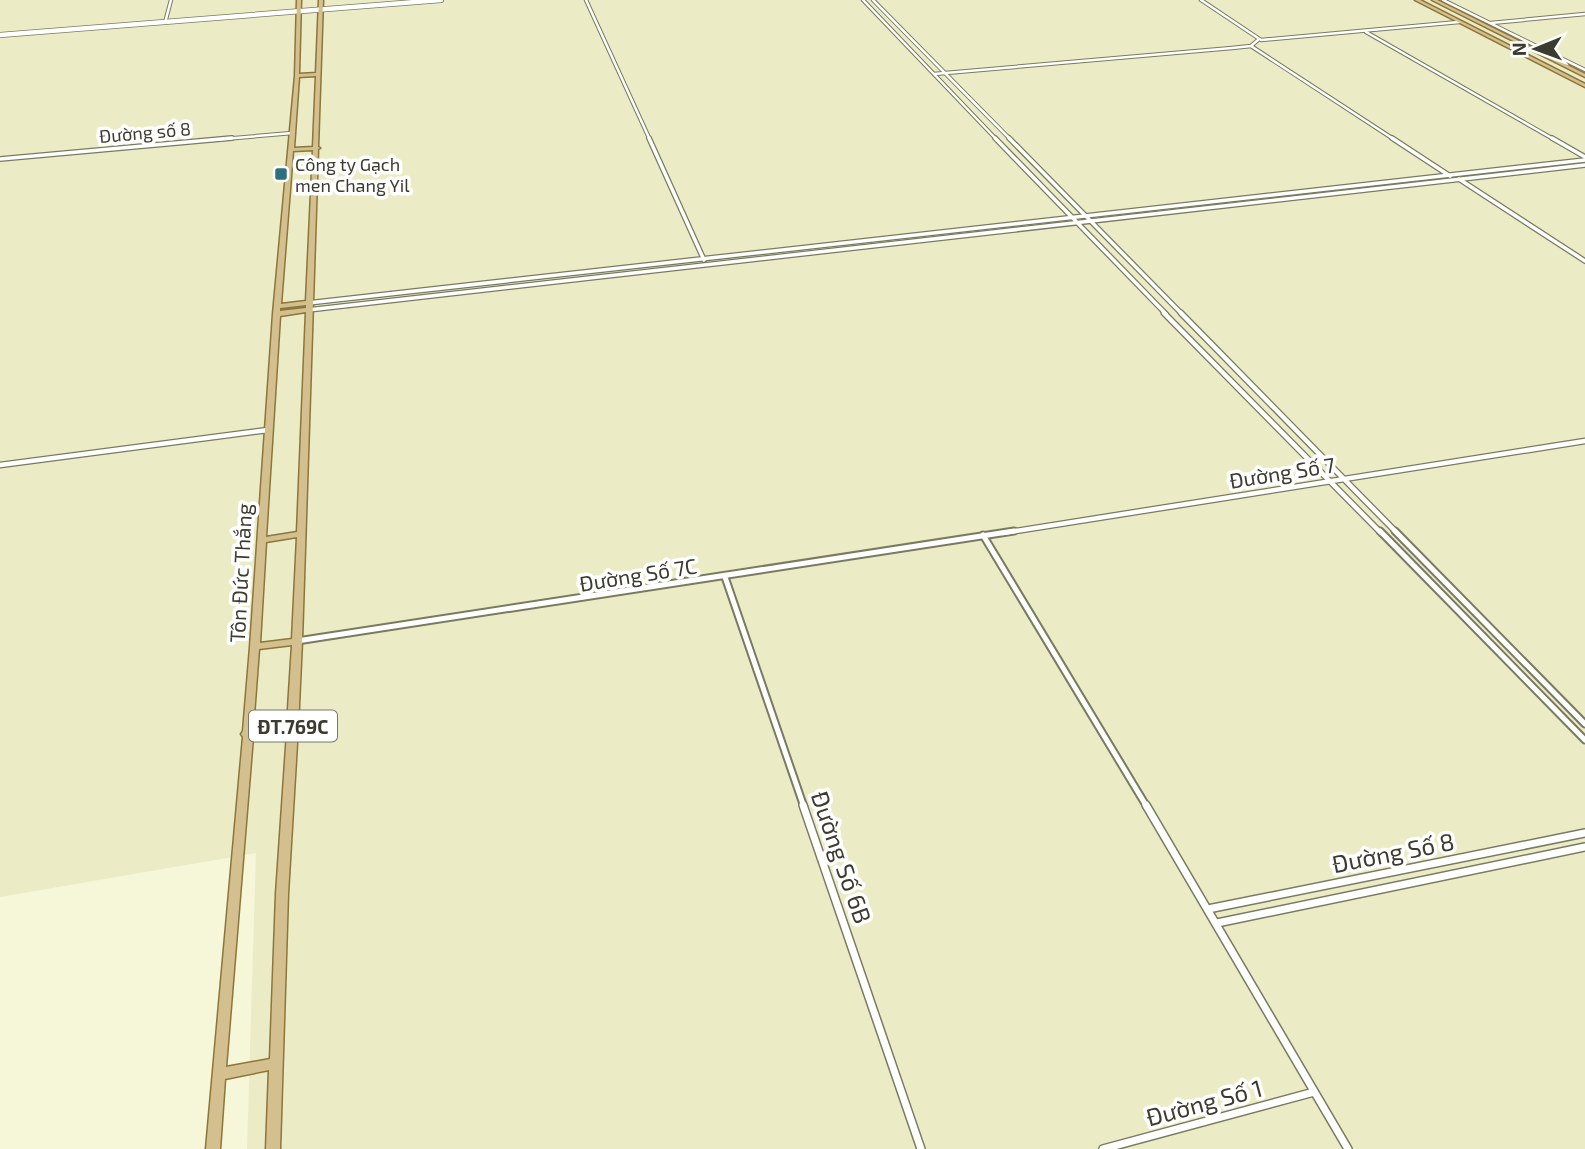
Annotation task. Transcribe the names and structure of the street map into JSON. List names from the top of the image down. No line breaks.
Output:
{"streets":{"main road":["Tôn Đức Thắng","ĐT.769C"],"street":["Đường số 8","Đường Số 7","Đường Số 7C","Đường Số 8","Đường Số 6B","Đường Số 1"]},"crossings":[["Đường số 8","Tôn Đức Thắng"],["Đường Số 7","Đường Số 7C"],["Đường Số 7C","ĐT.769C"],["Đường Số 7C","Đường Số 6B"]],"places":{"transit":["Công ty Gạch men Chang Yil"]},"north":"left"}
